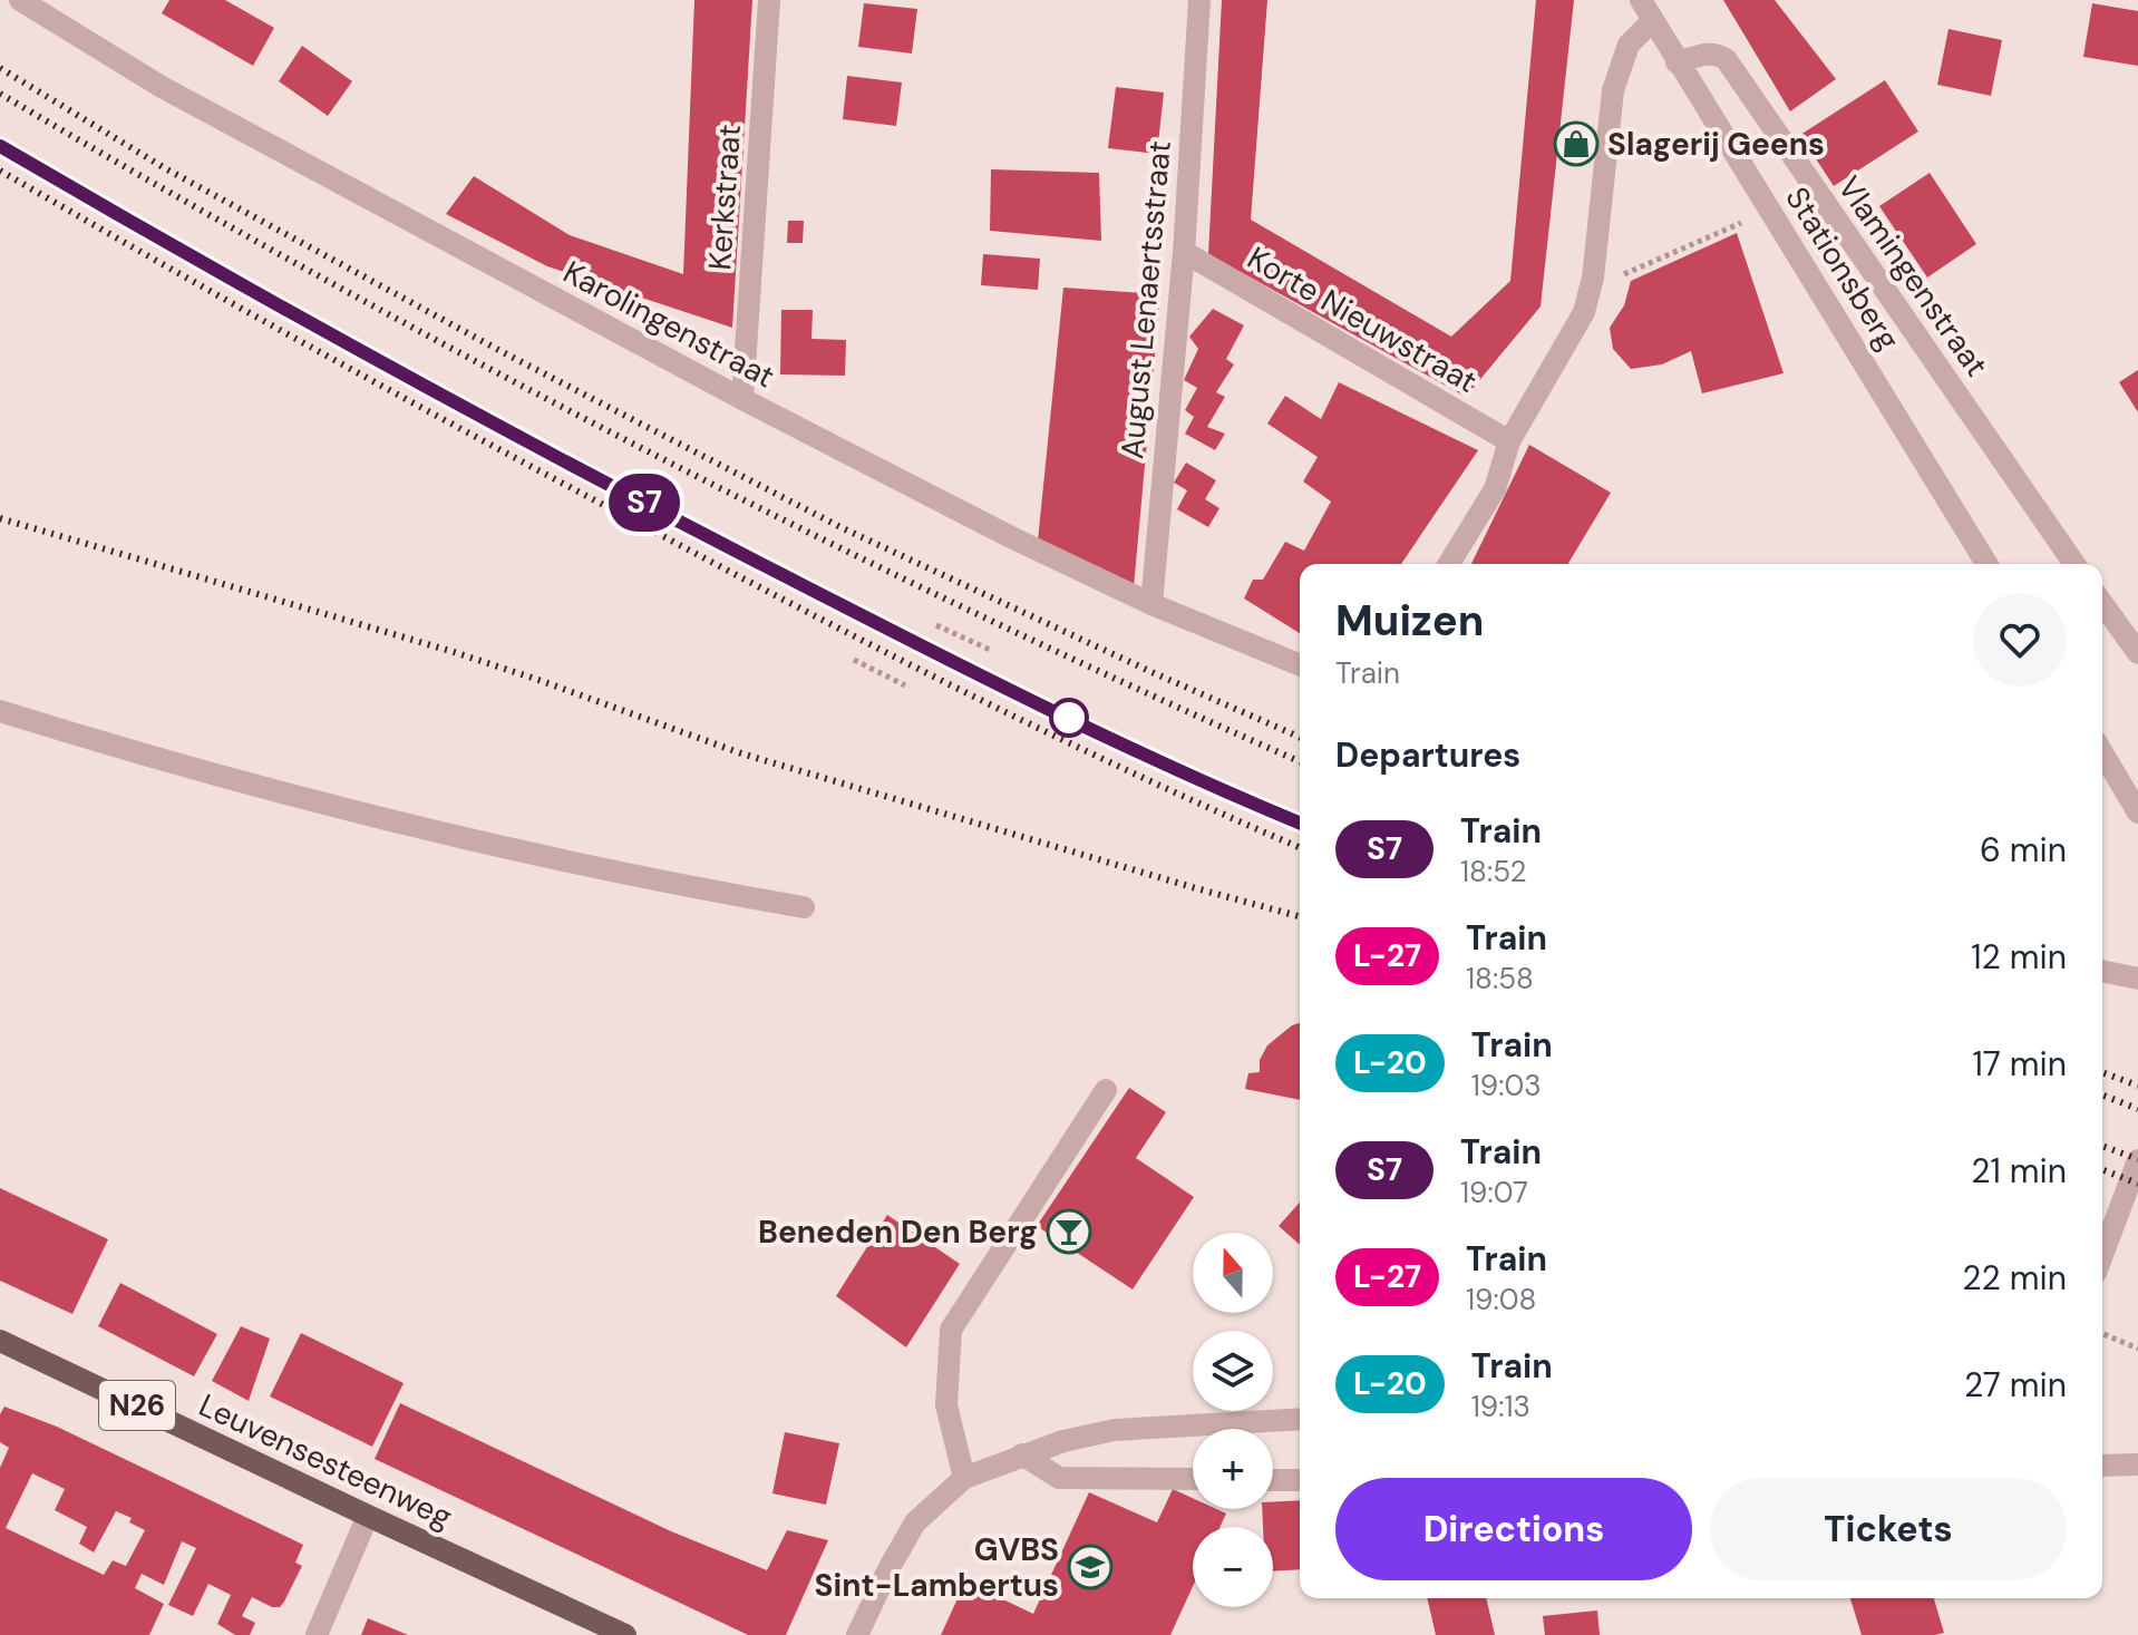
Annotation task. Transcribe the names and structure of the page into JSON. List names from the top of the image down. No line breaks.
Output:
{"streets":{"main road":["N26","Leuvensesteenweg"],"street":["Kerkstraat","Stationsberg","Vlamingenstraat","August Lenaertsstraat","Korte Nieuwstraat","Karolingenstraat"]},"crossings":[["Kerkstraat","Karolingenstraat"],["Stationsberg","Vlamingenstraat"],["August Lenaertsstraat","Korte Nieuwstraat"],["August Lenaertsstraat","Karolingenstraat"]],"places":{"shop":["Slagerij Geens"],"bar":["Beneden Den Berg"],"school or university":["GVBS Sint-Lambertus"]},"north":"top","page":{"on_map":"S7","heading":[["Muizen","Train"],"Departures"],"list":[{"mark":"S7","name":"Train","note":"18:52","value":"6 min"},{"mark":"L-27","name":"Train","note":"18:58","value":"12 min"},{"mark":"L-20","name":"Train","note":"19:03","value":"17 min"},{"mark":"S7","name":"Train","note":"19:07","value":"21 min"},{"mark":"L-27","name":"Train","note":"19:08","value":"22 min"},{"mark":"L-20","name":"Train","note":"19:13","value":"27 min"}],"map_buttons":["+","−"],"buttons":["Directions","Tickets"]}}
